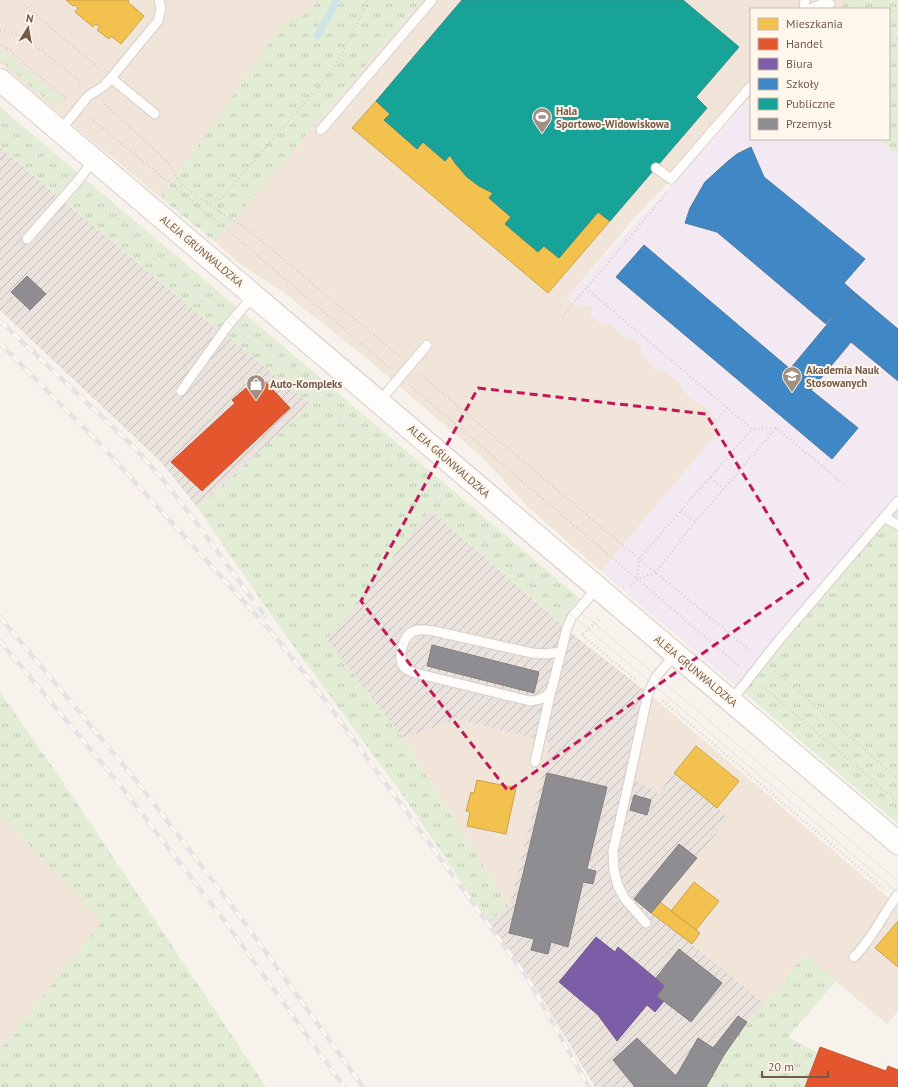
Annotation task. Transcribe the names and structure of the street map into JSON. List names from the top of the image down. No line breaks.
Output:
{"streets":{"main road":["ALEJA GRUNWALDZKA"]},"places":{"sports":["Hala Sportowo-Widowiskowa"],"school or university":["Akademia Nauk Stosowanych"],"shop":["Auto-Kompleks"]},"legend":["Mieszkania","Handel","Biura","Szkoły","Publiczne","Przemysł"],"scale_bar":"20 m","north":"top"}
